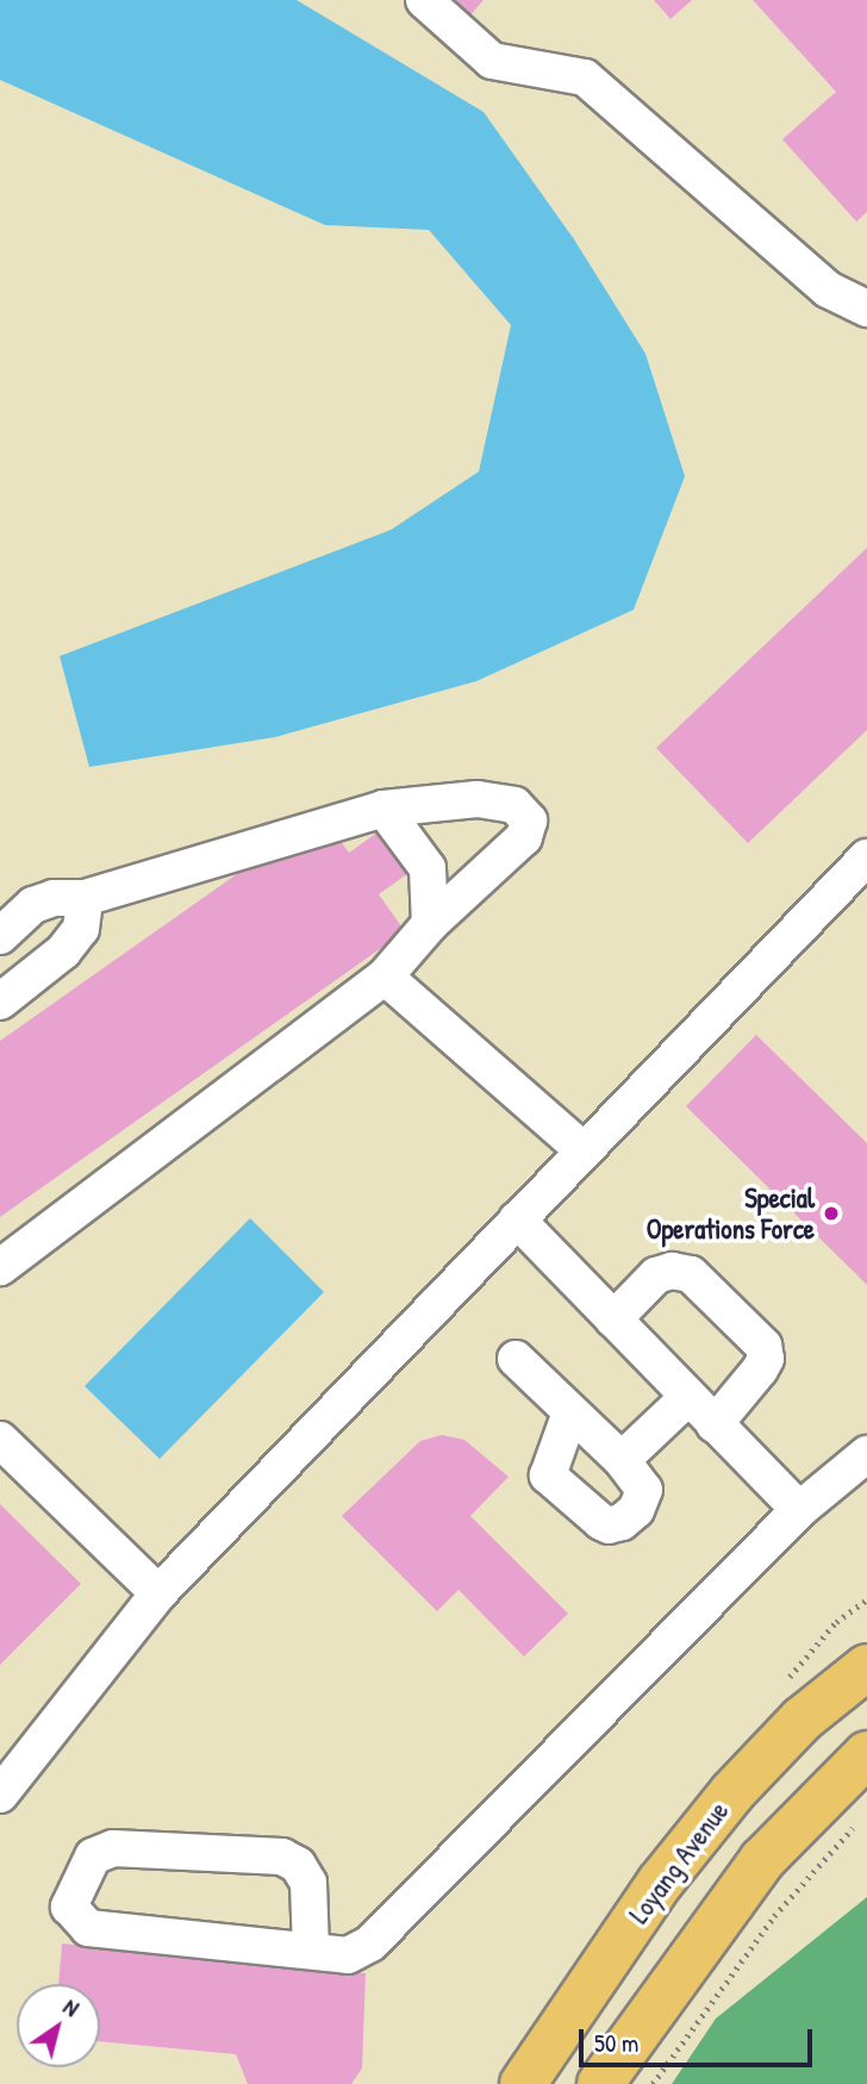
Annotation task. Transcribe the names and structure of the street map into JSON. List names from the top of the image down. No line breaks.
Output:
{"streets":{"main road":["Loyang Avenue"]},"places":["Special Operations Force"],"scale_bar":"50 m","north":"top right"}
